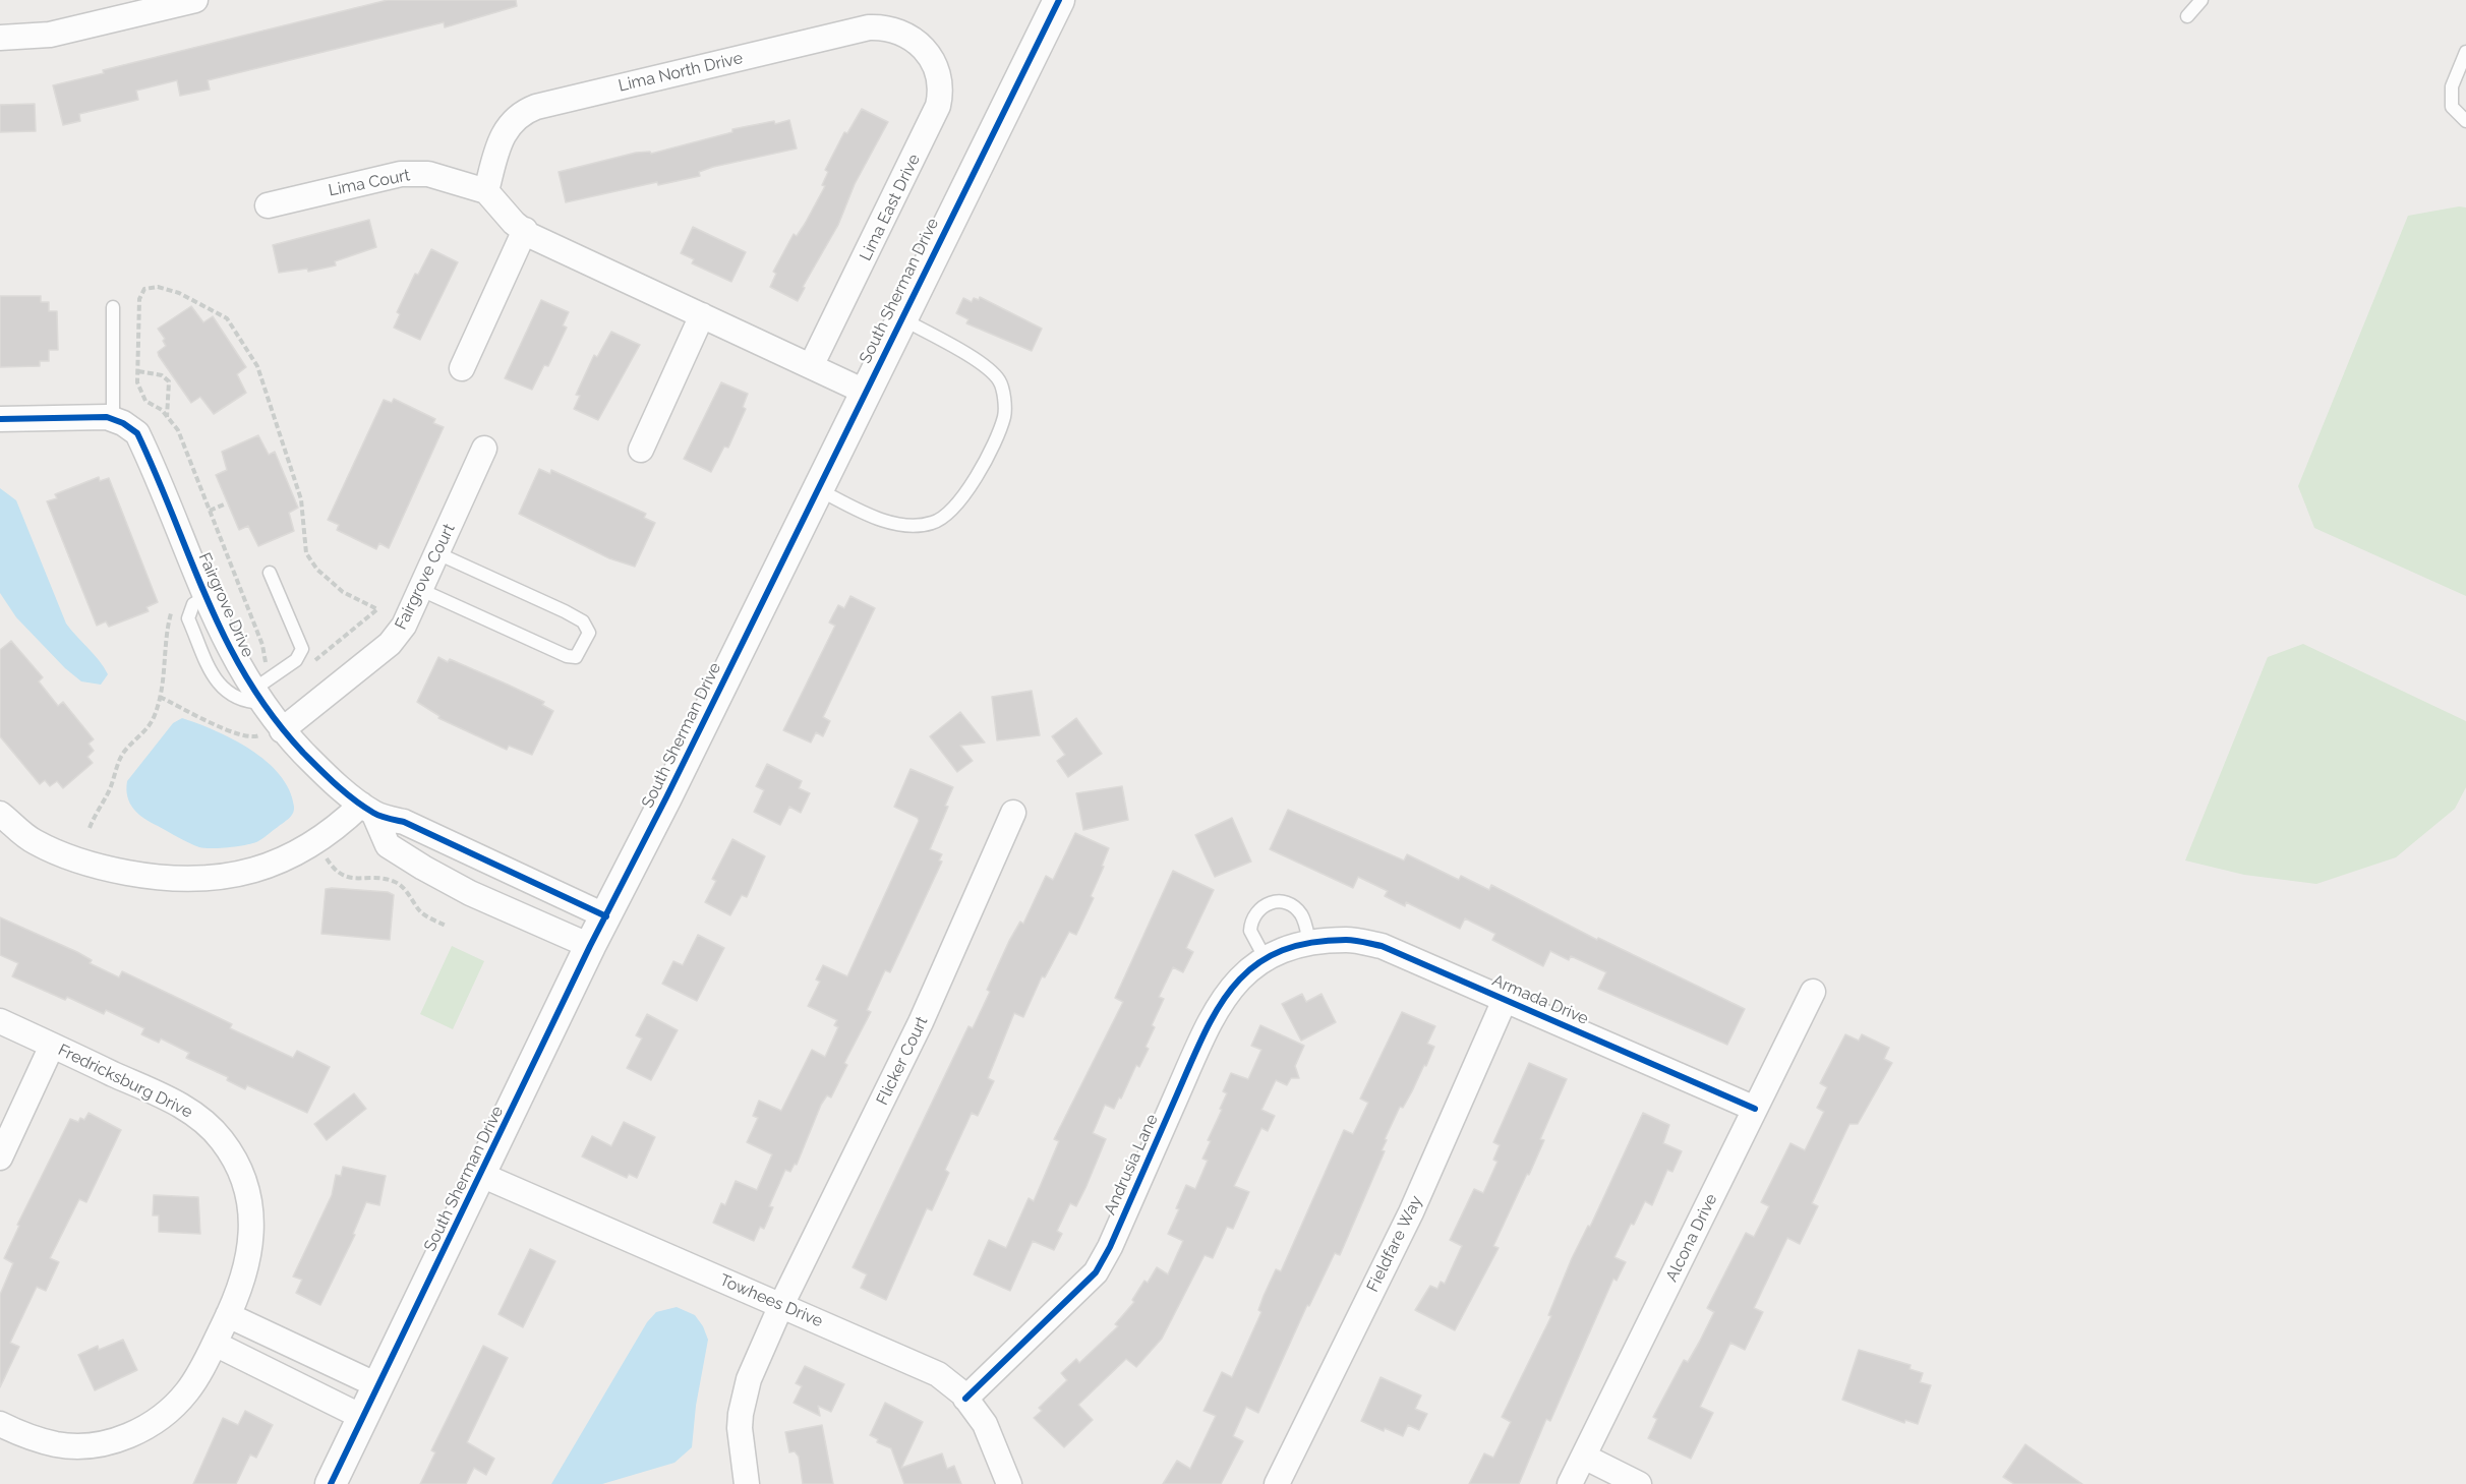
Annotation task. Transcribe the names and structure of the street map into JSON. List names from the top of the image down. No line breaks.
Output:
{"streets":{"street":["Lima North Drive","Lima Court","Lima East Drive","South Sherman Drive","Fairgrove Court","Fairgrove Drive","Armada Drive","Flicker Court","Fredricksburg Drive","Andrusia Lane","Alcona Drive","Fieldfare Way","Towhees Drive"]},"crossings":[["Lima North Drive","Lima Court"],["Lima North Drive","Lima East Drive"],["South Sherman Drive","Fairgrove Drive"],["South Sherman Drive","Towhees Drive"],["Fairgrove Court","Fairgrove Drive"],["Armada Drive","Andrusia Lane"],["Armada Drive","Alcona Drive"],["Armada Drive","Fieldfare Way"],["Flicker Court","Towhees Drive"],["Andrusia Lane","Towhees Drive"]]}
